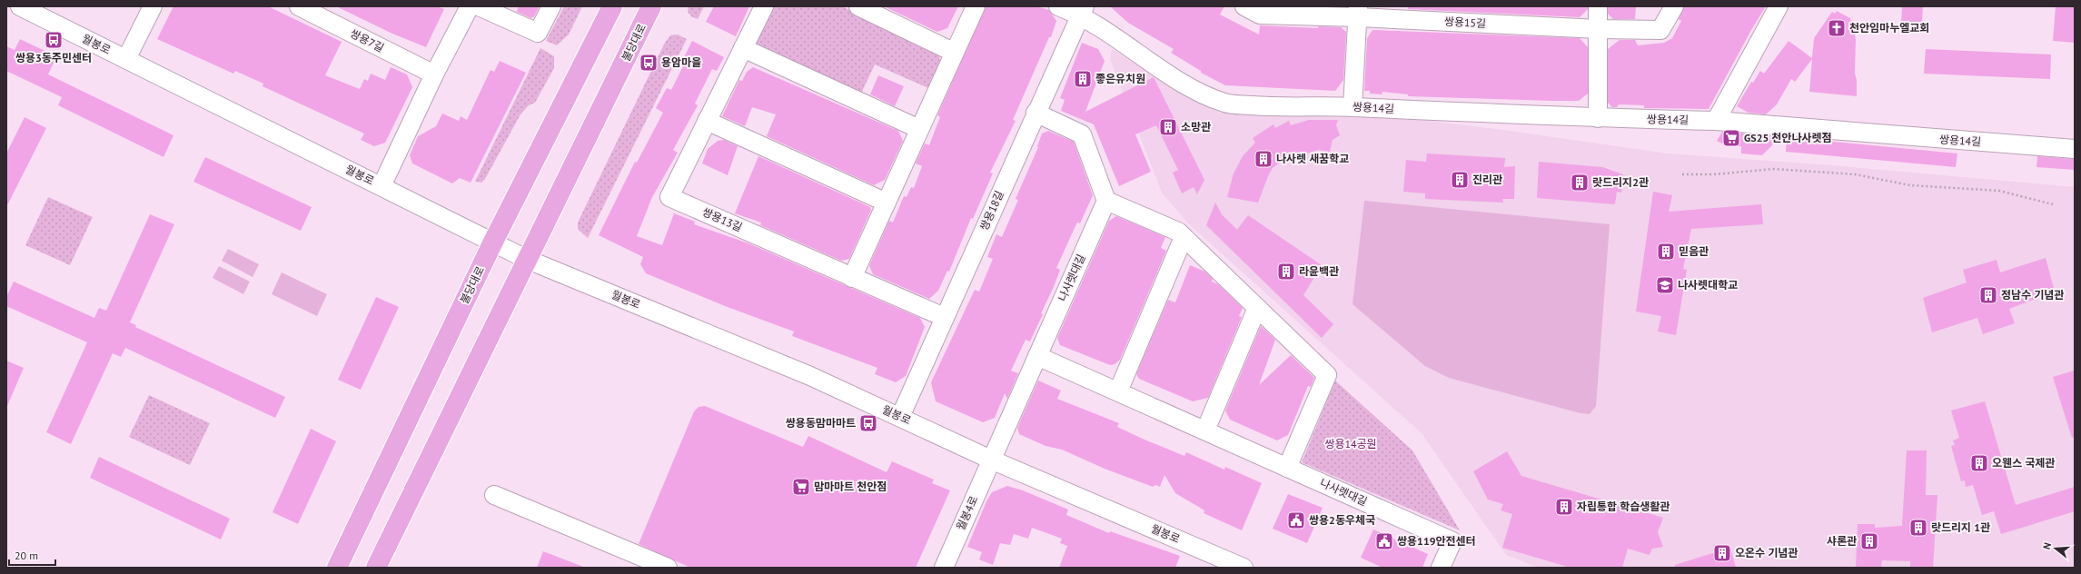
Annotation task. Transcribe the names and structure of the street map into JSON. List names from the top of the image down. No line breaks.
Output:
{"streets":{"main road":["불당대로"],"street":["쌍용15길","쌍용7길","월봉로","쌍용14길","쌍용18길","쌍용13길","나사렛대길","월봉4로"]},"crossings":[["불당대로","월봉로"],["월봉로","쌍용18길"],["월봉로","나사렛대길"],["월봉로","월봉4로"],["쌍용14길","쌍용18길"],["쌍용18길","쌍용13길"],["나사렛대길","월봉4로"]],"parks":["쌍용14공원"],"places":{"church":["천안임마누엘교회"],"bus stop":["쌍용3동주민센터","용암마을","쌍용동맘마마트"],"building":["좋은유치원","소망관","나사렛 새꿈학교","진리관","랏드리지2관","믿음관","라윤백관","정남수 기념관","오웬스 국제관","자립통합 학습생활관","랏드리지 1관","샤론관","오온수 기념관"],"supermarket":["GS25 천안나사렛점","맘마마트 천안점"],"school or university":["나사렛대학교"],"public building":["쌍용2동우체국","쌍용119안전센터"]},"scale_bar":"20 m","north":"left"}
